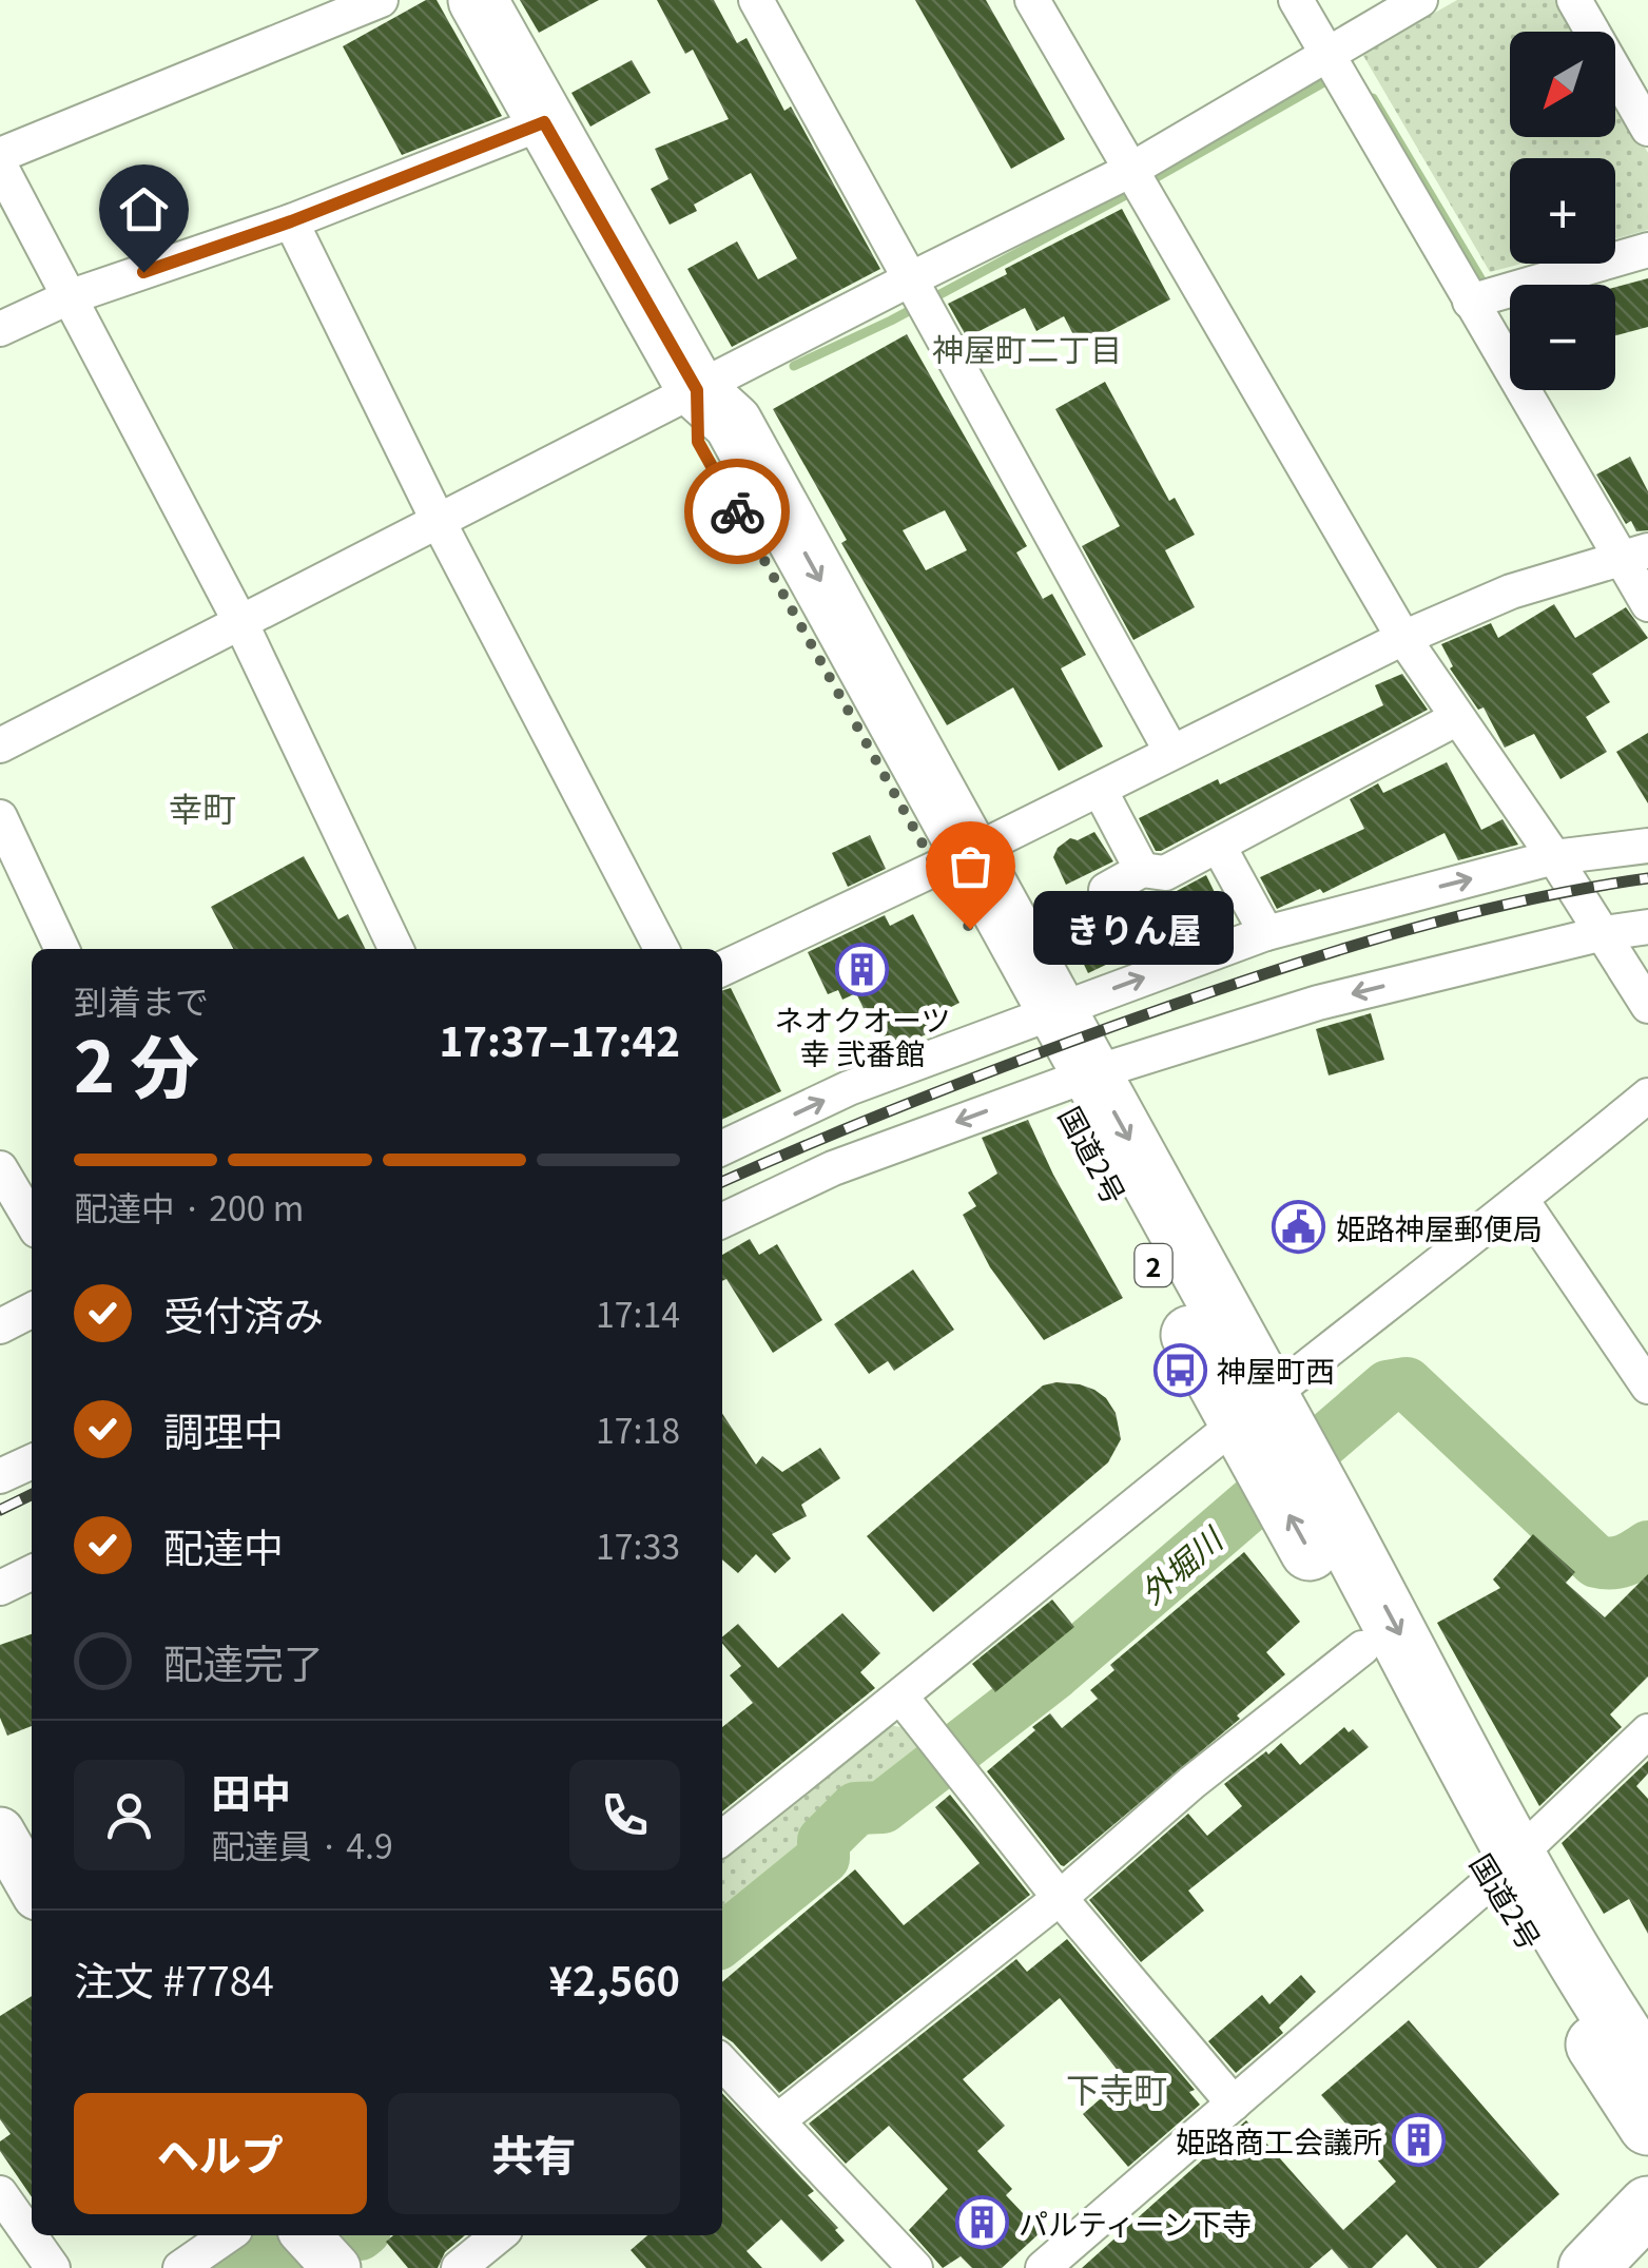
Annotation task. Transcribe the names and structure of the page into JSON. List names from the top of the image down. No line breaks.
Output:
{"streets":{"highway":["国道2号","2"]},"districts":["神屋町二丁目","幸町","下寺町"],"water":["外堀川"],"places":{"other":["きりん屋"],"building":["ネオクオーツ 幸 弐番館","姫路商工会議所","パルティーン下寺"],"public building":["姫路神屋郵便局"],"bus stop":["神屋町西"]},"north":"bottom left","page":{"map_buttons":["+","−"],"bubble":"きりん屋","heading":["2 分","到着まで","17:37–17:42"],"panel":["田中","配達員 · 4.9","注文 #7784","¥2,560"],"bar":"配達中 · 200 m","list":[["受付済み","17:14"],["調理中","17:18"],["配達中","17:33"],"配達完了"],"buttons":["ヘルプ","共有"]}}
